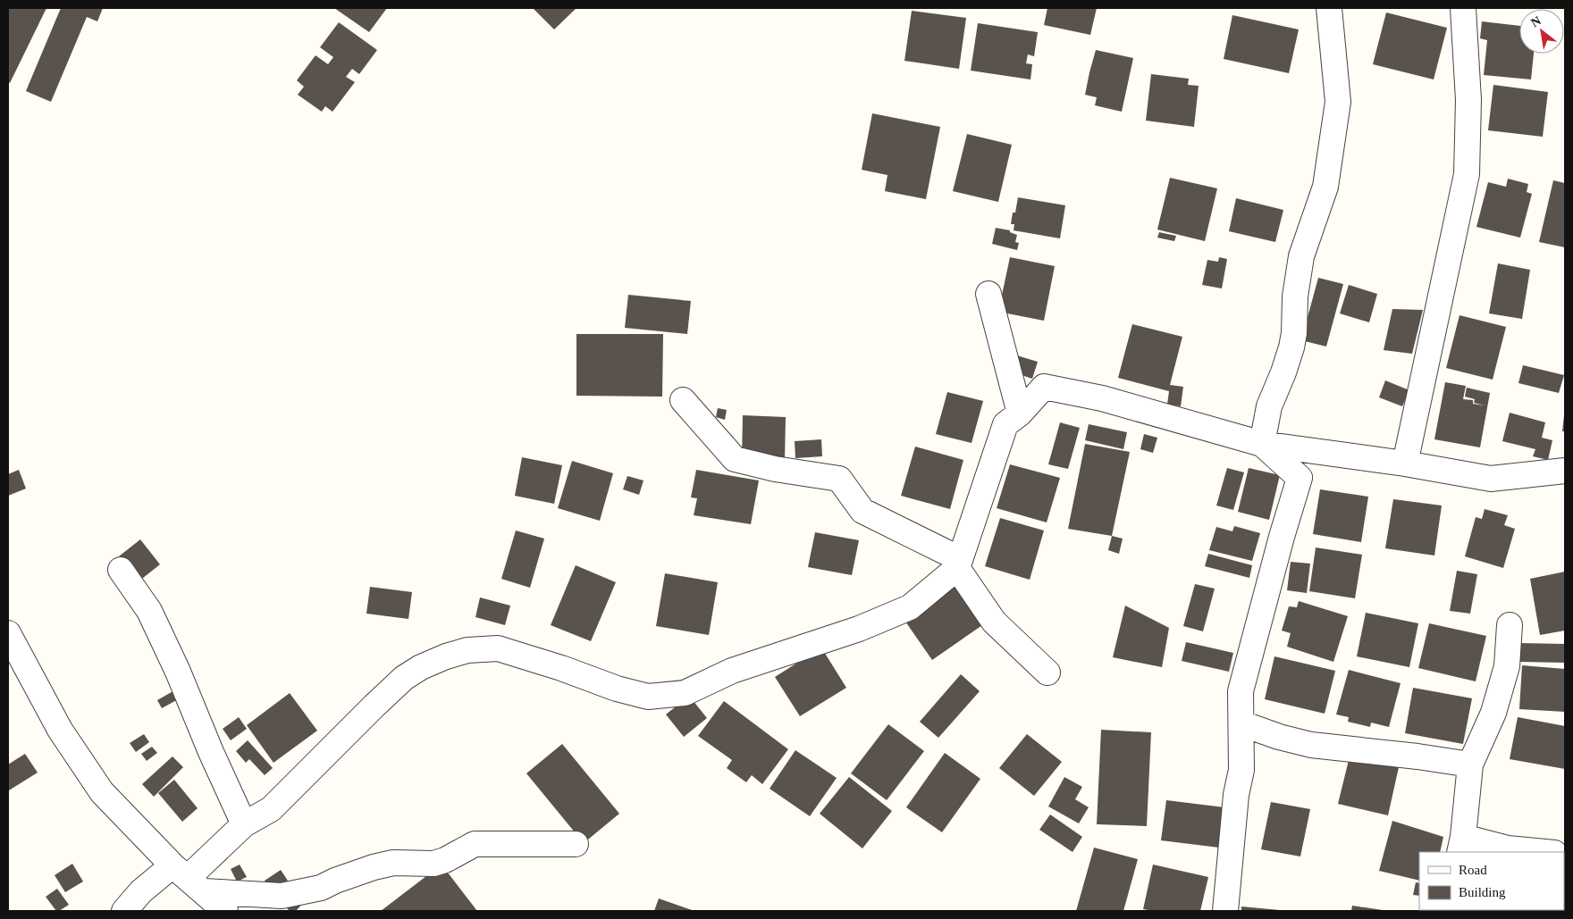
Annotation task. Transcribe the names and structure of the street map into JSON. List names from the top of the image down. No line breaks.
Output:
{"legend":["Road","Building"],"north":"top left"}
